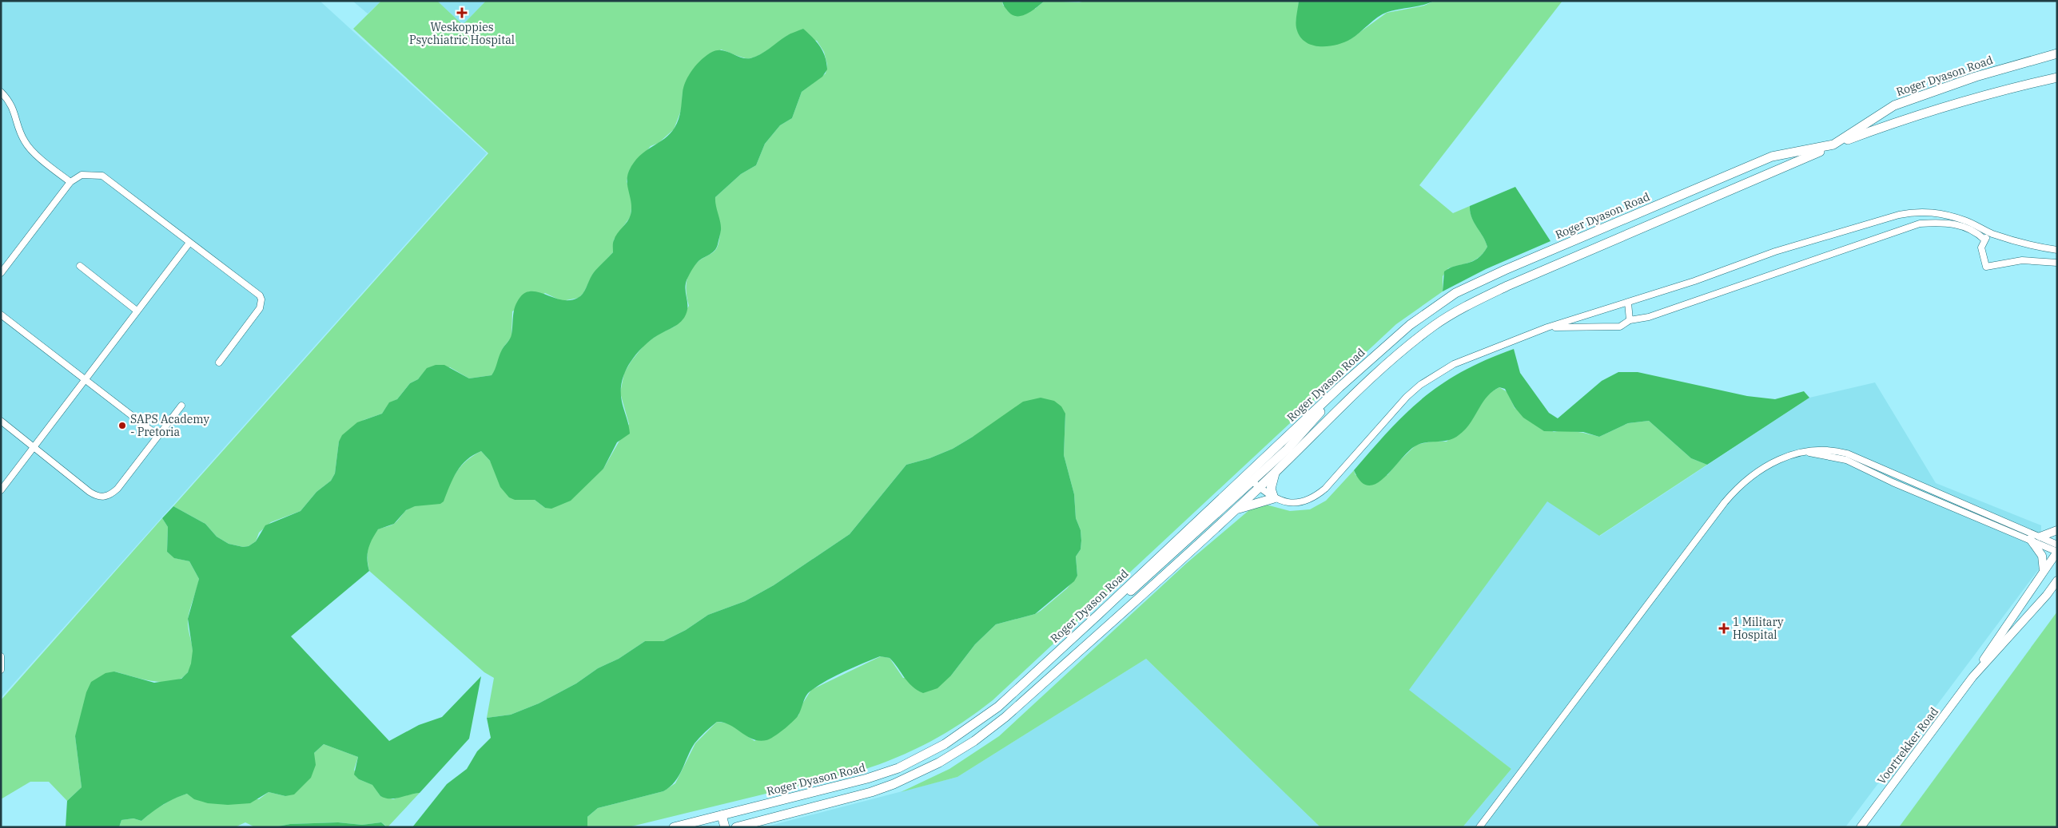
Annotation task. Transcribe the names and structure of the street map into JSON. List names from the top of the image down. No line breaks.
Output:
{"streets":{"main road":["Roger Dyason Road"],"street":["Voortrekker Road"]},"places":{"health":["Weskoppies Psychiatric Hospital","1 Military Hospital"],"other":["SAPS Academy - Pretoria"]}}
